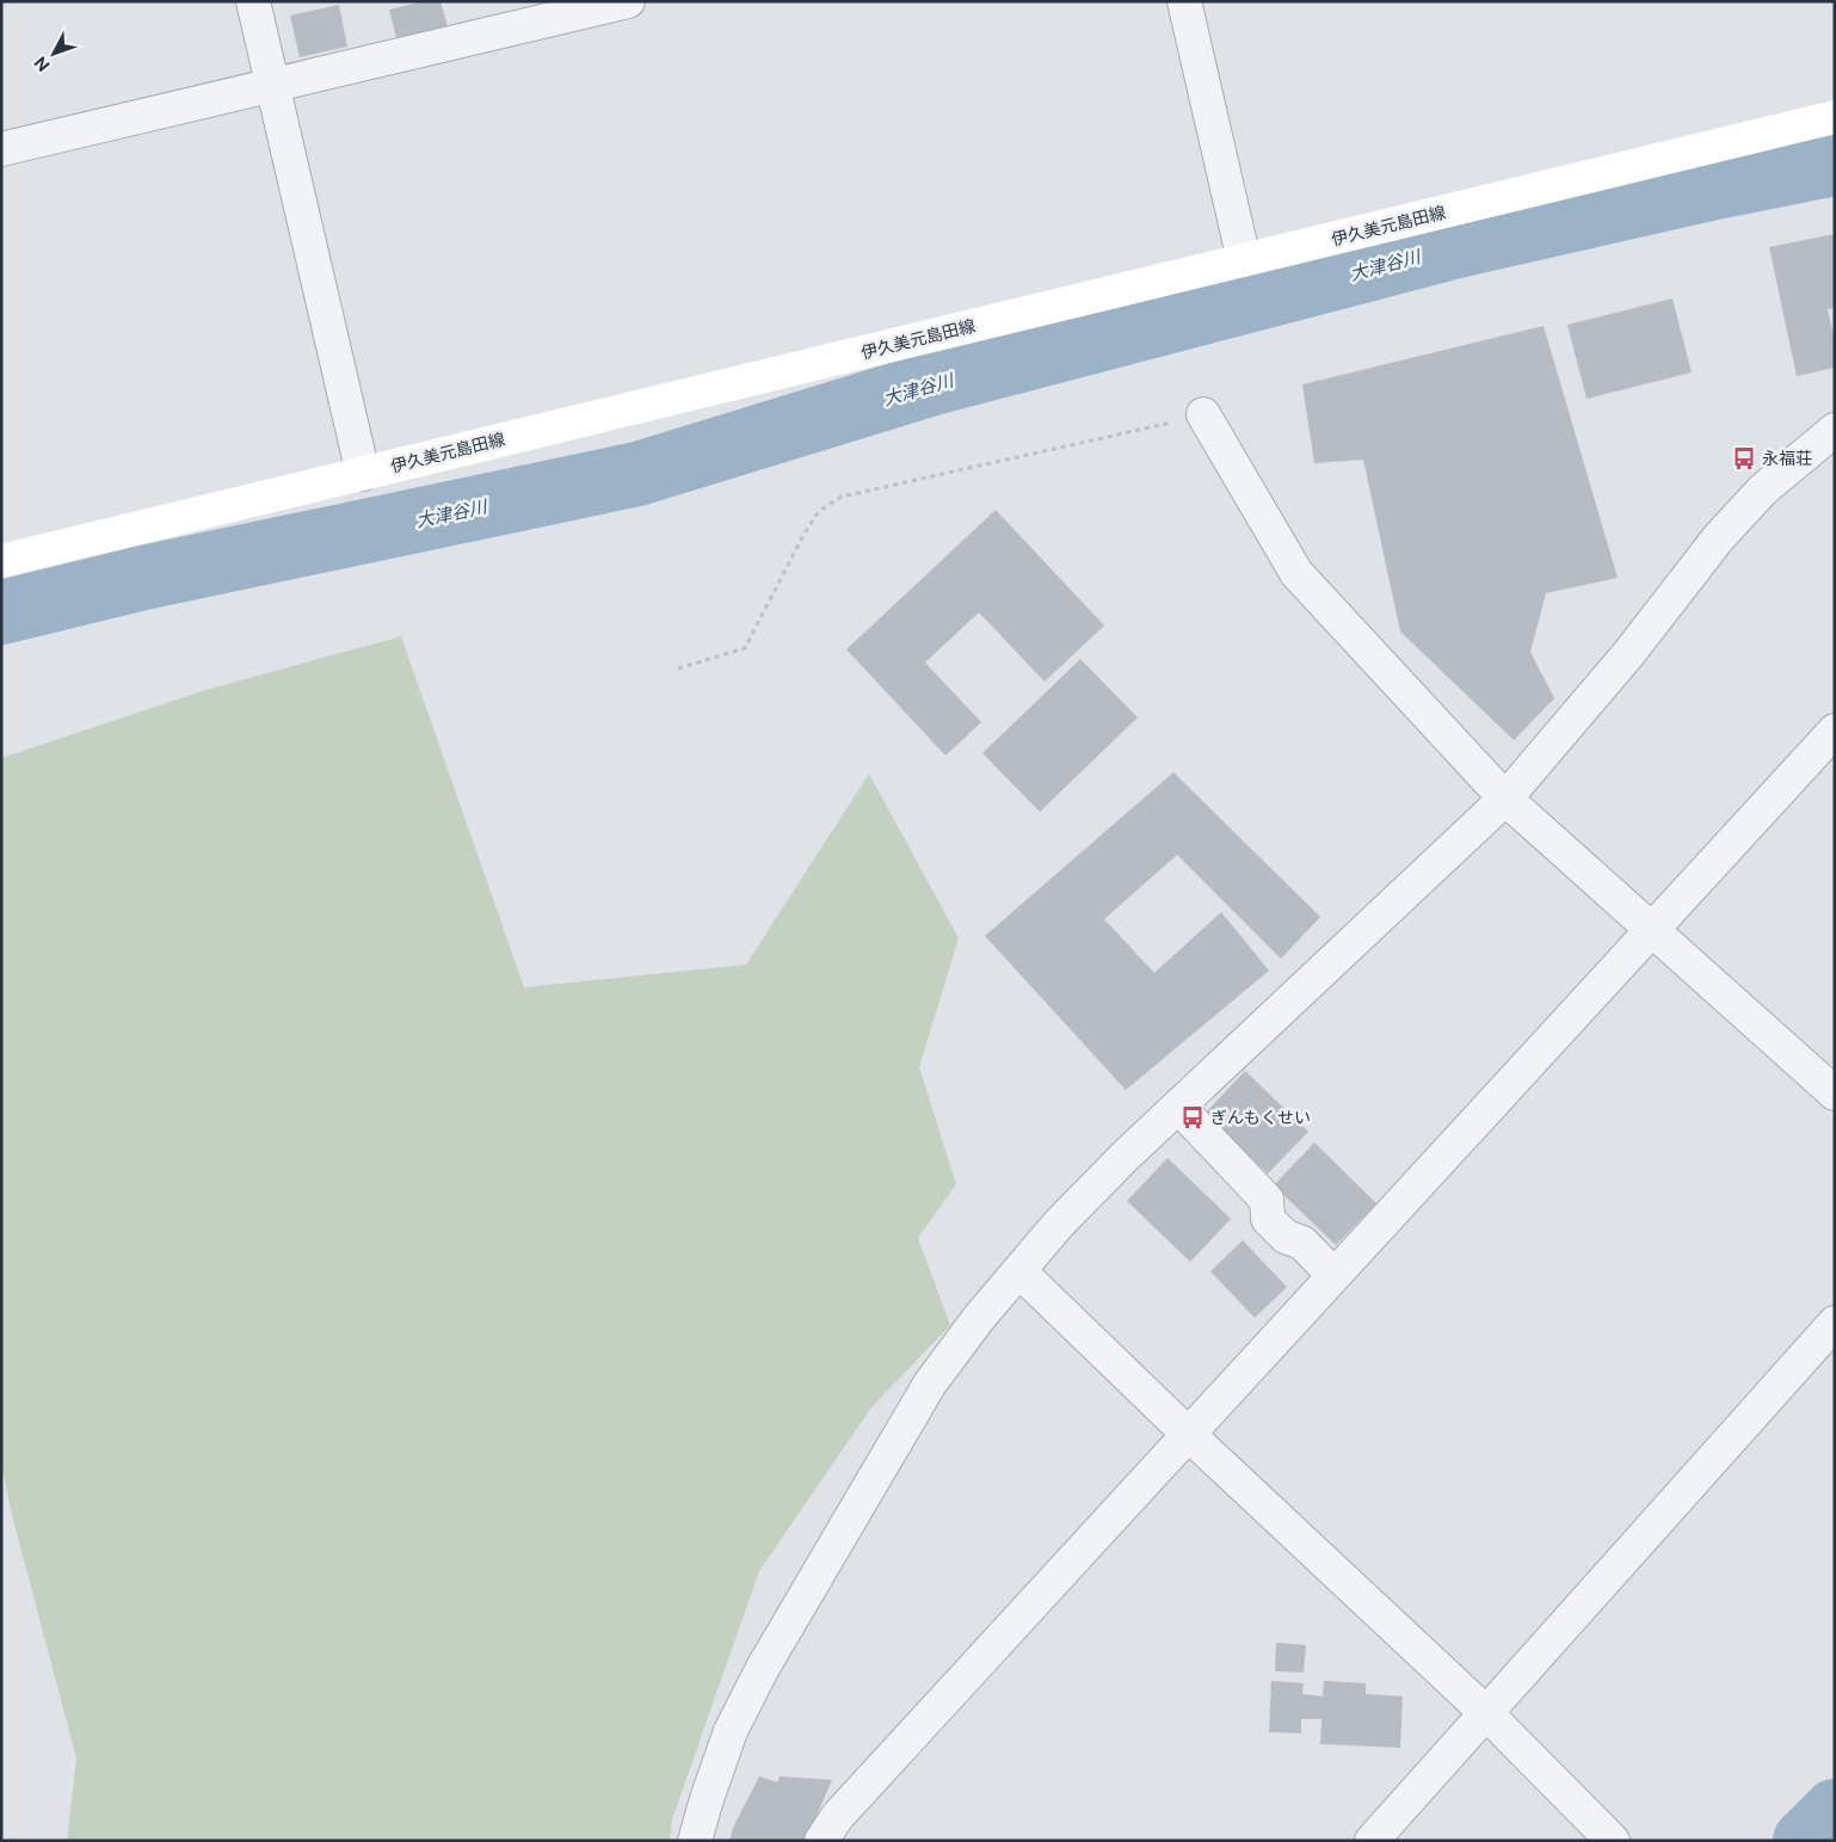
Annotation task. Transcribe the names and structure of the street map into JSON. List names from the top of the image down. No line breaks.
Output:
{"streets":{"main road":["伊久美元島田線"]},"water":["大津谷川"],"places":{"bus stop":["永福荘","ぎんもくせい"]},"north":"bottom left"}
